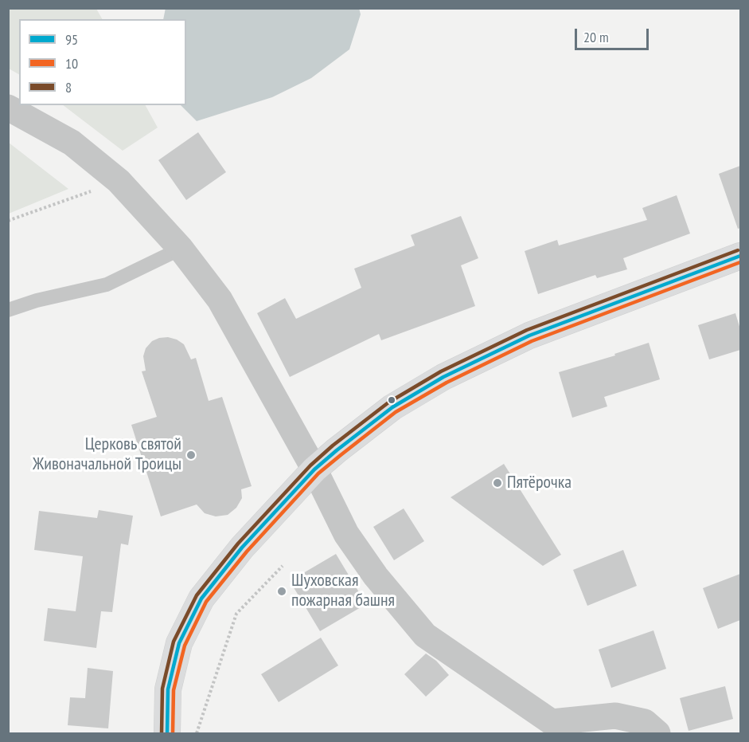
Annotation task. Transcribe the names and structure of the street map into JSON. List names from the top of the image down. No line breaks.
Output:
{"places":["Церковь святой Живоначальной Троицы","Пятёрочка","Шуховская пожарная башня"],"lines":["transit line 8","transit line 95","transit line 10"],"legend":["95","10","8"],"scale_bar":"20 m"}
